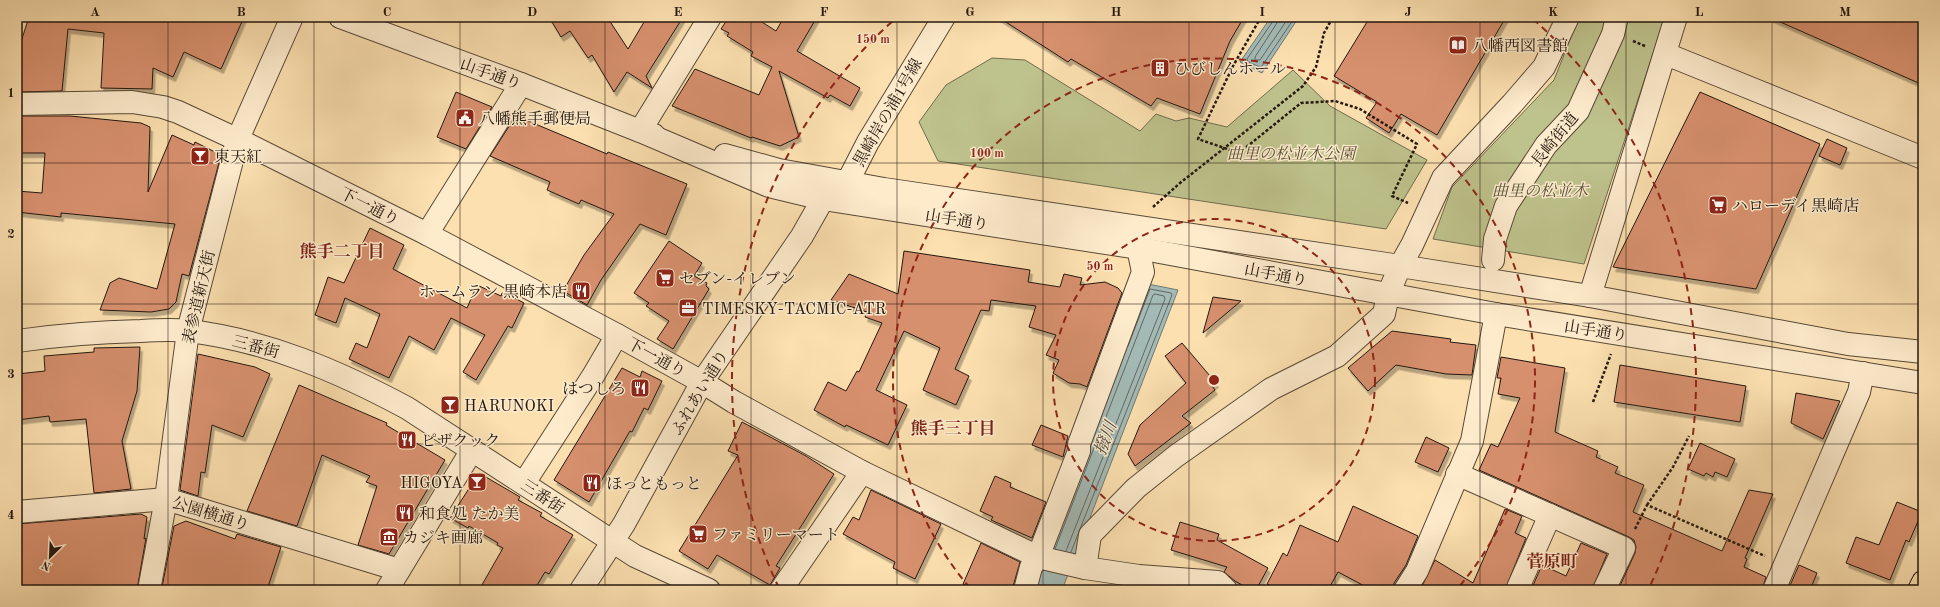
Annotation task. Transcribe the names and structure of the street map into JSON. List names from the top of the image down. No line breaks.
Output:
{"streets":{"street":["山手通り","黒崎岸の浦1号線","長崎街道","下一通り","表参道新天街","三番街","ふれあい通り","公園横通り"]},"crossings":[["山手通り","黒崎岸の浦1号線"],["山手通り","ふれあい通り"],["黒崎岸の浦1号線","ふれあい通り"],["下一通り","表参道新天街"],["下一通り","ふれあい通り"],["表参道新天街","三番街"],["表参道新天街","公園横通り"],["三番街","ふれあい通り"]],"districts":["熊手二丁目","熊手三丁目","菅原町"],"water":["撥川"],"parks":["曲里の松並木公園","曲里の松並木"],"places":{"library":["八幡西図書館"],"building":["ひびしんホール"],"public building":["八幡熊手郵便局"],"bar":["東天紅","HARUNOKI","HIGOYA"],"supermarket":["ハローデイ黒崎店","セブン-イレブン","ファミリーマート"],"restaurant":["ホームラン 黒崎本店","はつしろ","ピザクック","ほっともっと","和食処 たか美"],"office":["TIMESKY-TACMIC-ATR"],"museum":["カジキ画廊"]},"north":"bottom left","grid":{"columns":["A","B","C","D","E","F","G","H","I","J","K","L","M"],"rows":["1","2","3","4"]},"rings":["150 m","100 m","50 m"]}
